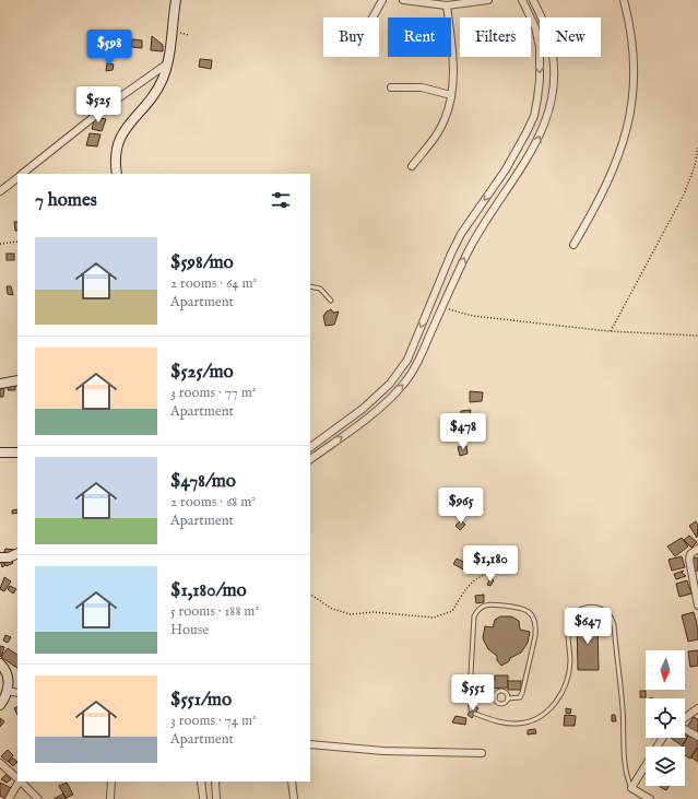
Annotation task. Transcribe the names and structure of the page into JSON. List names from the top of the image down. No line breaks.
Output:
{"north":"bottom","page":{"chip":["Buy","Rent","Filters","New"],"price":["$598","$525","$478","$965","$1,180","$647","$551"],"heading":"7 homes","list":[{"name":"$598/mo","note":"2 rooms · 64 m² · Apartment"},{"name":"$525/mo","note":"3 rooms · 77 m² · Apartment"},{"name":"$478/mo","note":"2 rooms · 68 m² · Apartment"},{"name":"$1,180/mo","note":"5 rooms · 188 m² · House"},{"name":"$551/mo","note":"3 rooms · 74 m² · Apartment"}]}}
